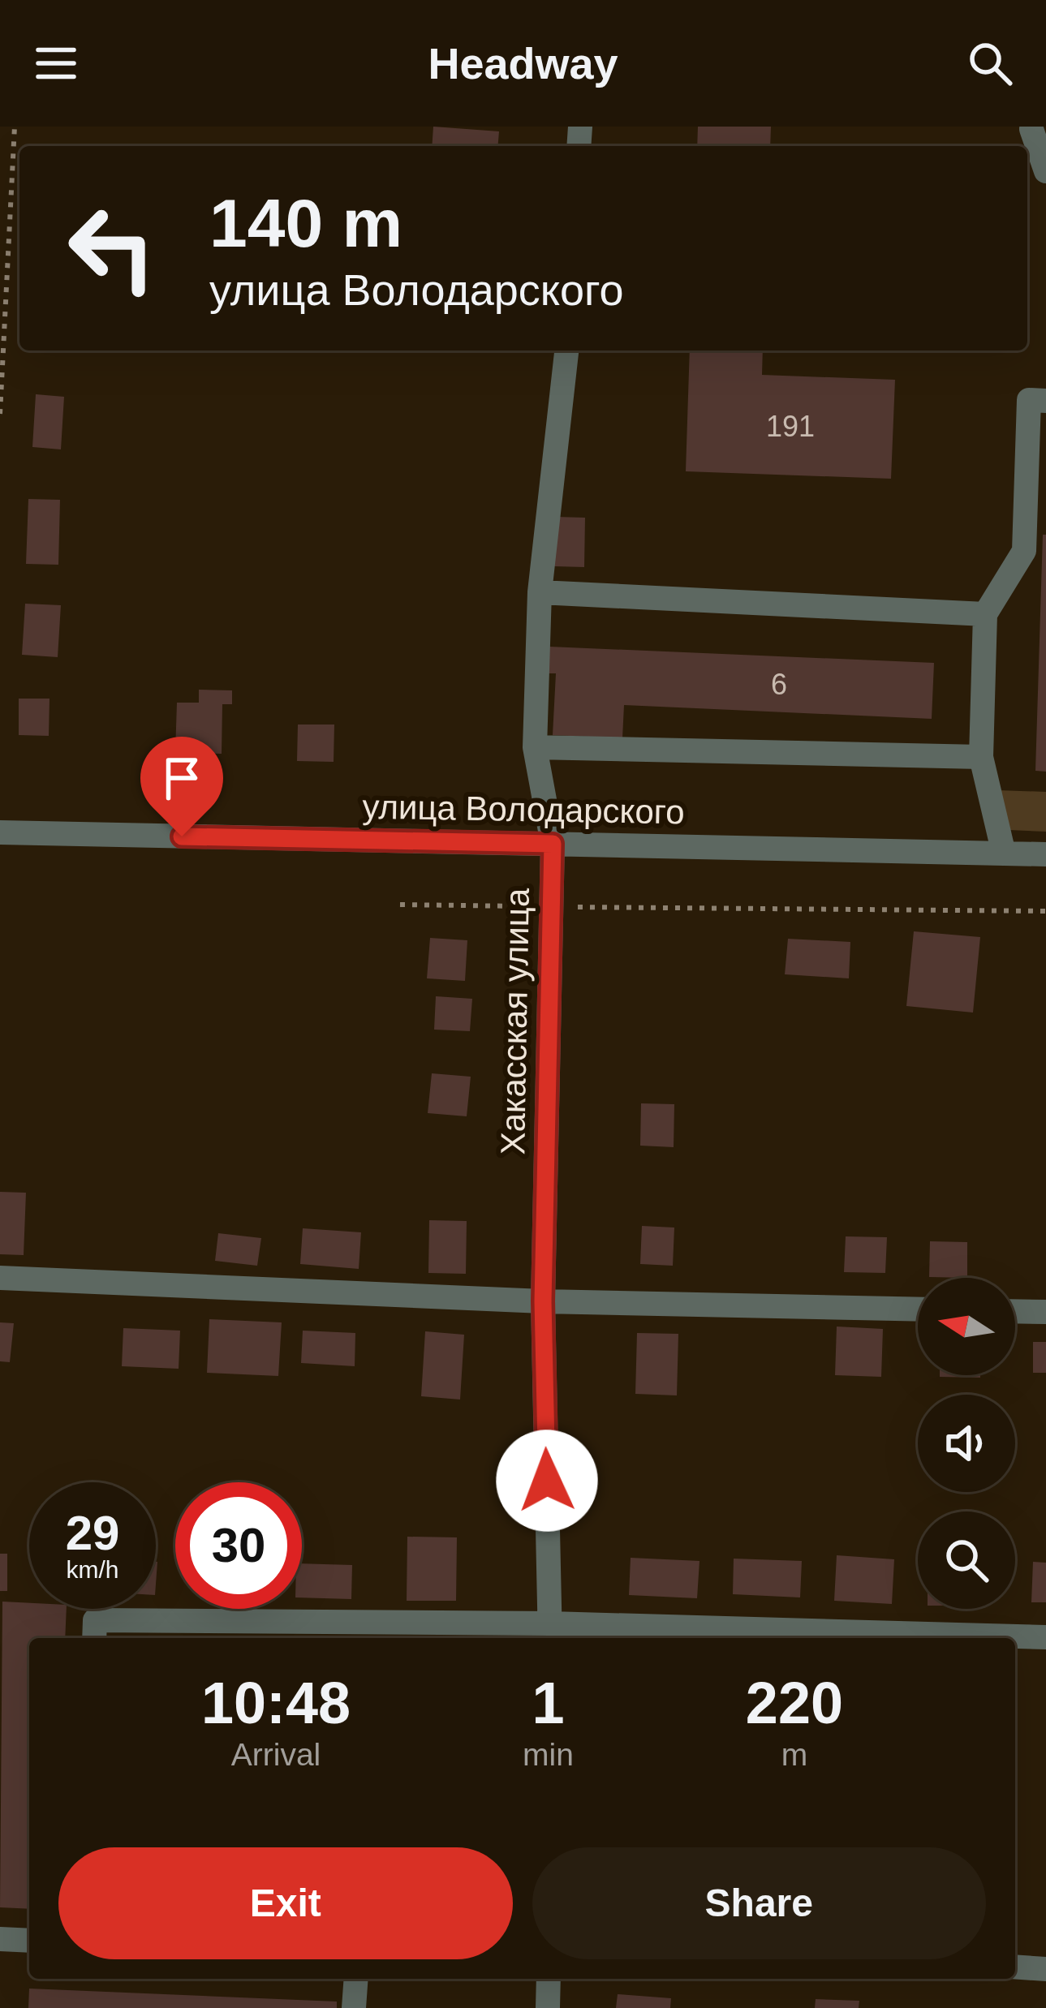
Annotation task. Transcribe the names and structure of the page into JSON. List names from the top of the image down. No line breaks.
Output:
{"streets":{"street":["улица Володарского","Хакасская улица"]},"crossings":[["улица Володарского","Хакасская улица"]],"house_numbers":["191","6"],"north":"left","page":{"header":"Headway","turn":["140 m","улица Володарского"],"speed":"29 km/h","limit":"30","eta":["10:48","Arrival","1","min","220","m"],"buttons":["Exit","Share"]}}
